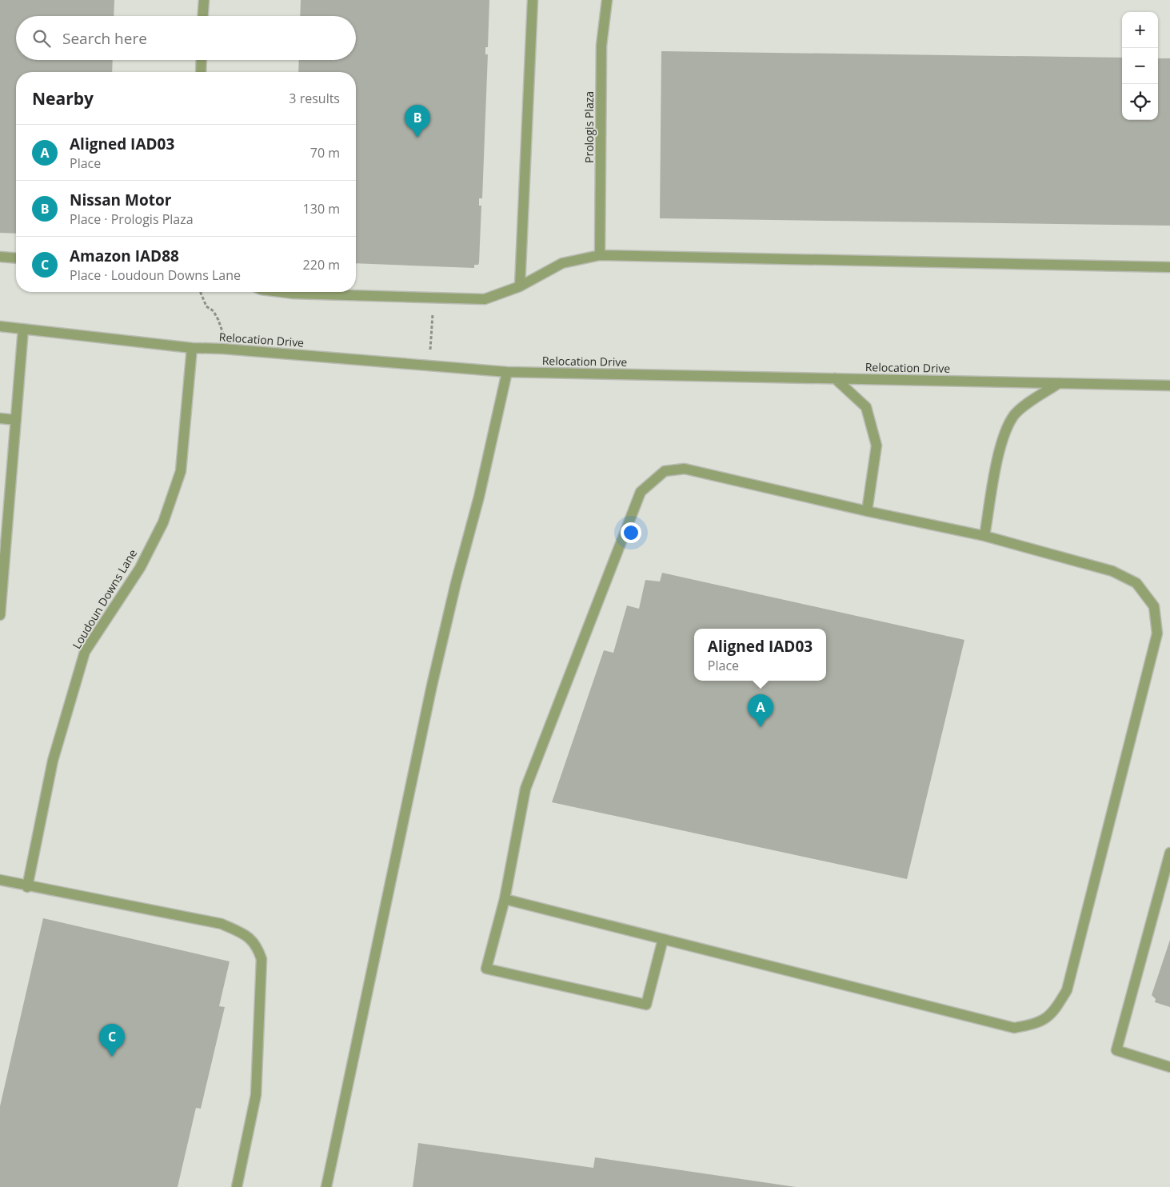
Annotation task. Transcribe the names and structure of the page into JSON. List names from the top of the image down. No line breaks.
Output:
{"streets":{"street":["Prologis Plaza","Relocation Drive","Loudoun Downs Lane"]},"crossings":[["Relocation Drive","Loudoun Downs Lane"]],"page":{"map_buttons":["+","−"],"search":"Search here","heading":["Nearby","3 results"],"pins":["B","A","C"],"list":[{"mark":"A","name":"Aligned IAD03","note":"Place","value":"70 m"},{"mark":"B","name":"Nissan Motor","note":"Place · Prologis Plaza","value":"130 m"},{"mark":"C","name":"Amazon IAD88","note":"Place · Loudoun Downs Lane","value":"220 m"}],"popup":["Aligned IAD03","Place"]}}
